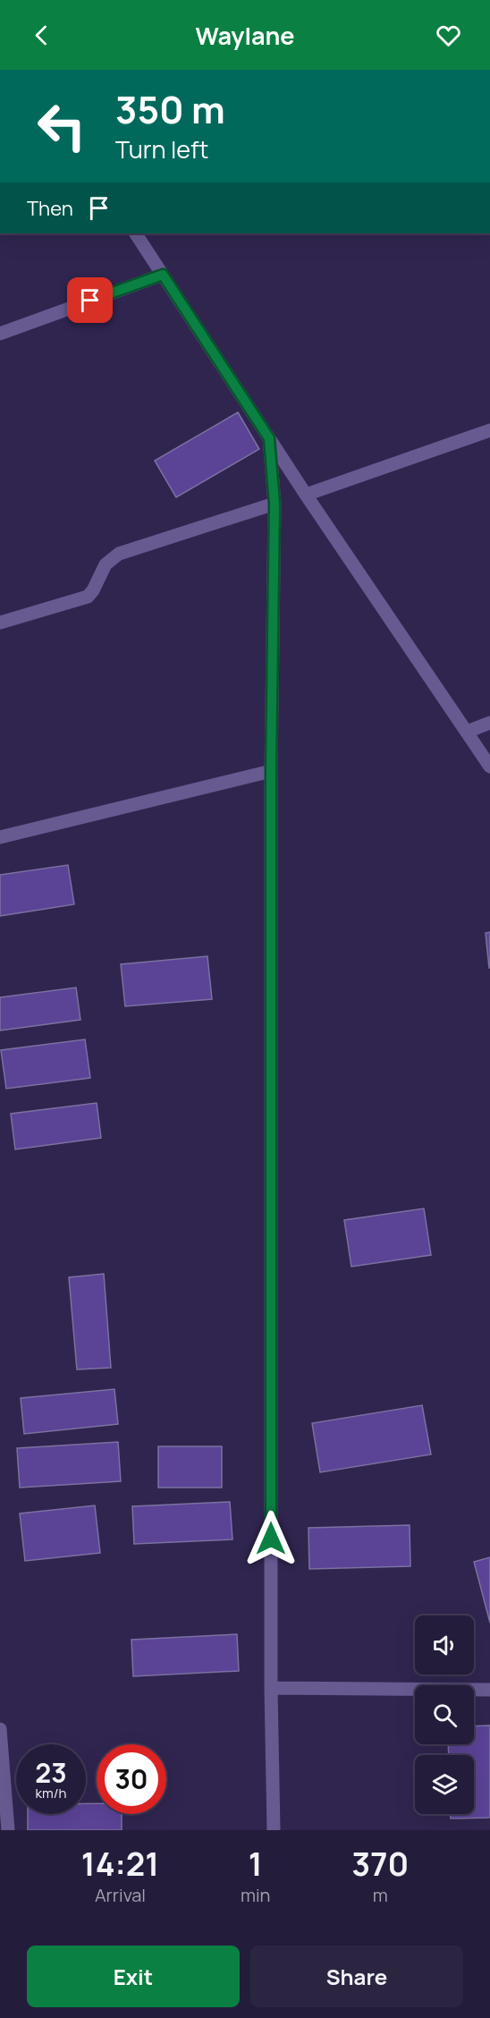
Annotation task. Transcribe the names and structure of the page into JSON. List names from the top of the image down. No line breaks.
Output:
{"page":{"header":"Waylane","turn":["350 m","Turn left"],"then":"Then","speed":"23 km/h","limit":"30","eta":["14:21","Arrival","1","min","370","m"],"buttons":["Exit","Share"]}}
